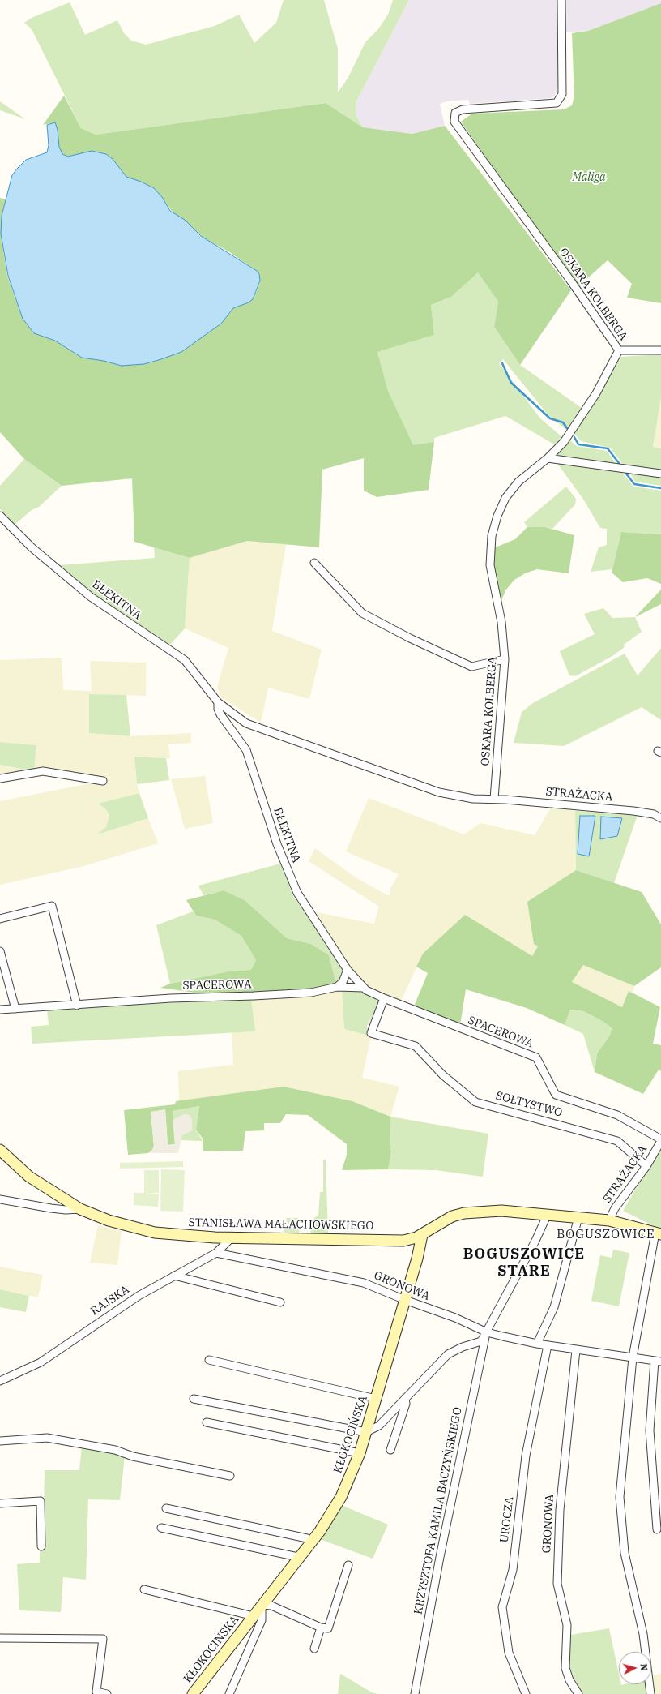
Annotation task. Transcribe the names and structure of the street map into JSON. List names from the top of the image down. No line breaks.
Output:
{"streets":{"street":["OSKARA KOLBERGA","BŁĘKITNA","STRAŻACKA","SPACEROWA","SOŁTYSTWO","STANISŁAWA MAŁACHOWSKIEGO","GRONOWA","RAJSKA","KŁOKOCIŃSKA","KRZYSZTOFA KAMILA BACZYŃSKIEGO","UROCZA"]},"crossings":[["OSKARA KOLBERGA","BŁĘKITNA"],["OSKARA KOLBERGA","STRAŻACKA"],["BŁĘKITNA","STRAŻACKA"],["BŁĘKITNA","SPACEROWA"],["STRAŻACKA","SPACEROWA"],["STRAŻACKA","SOŁTYSTWO"],["STRAŻACKA","STANISŁAWA MAŁACHOWSKIEGO"],["SPACEROWA","SOŁTYSTWO"],["STANISŁAWA MAŁACHOWSKIEGO","RAJSKA"],["STANISŁAWA MAŁACHOWSKIEGO","KŁOKOCIŃSKA"],["GRONOWA","RAJSKA"],["GRONOWA","KŁOKOCIŃSKA"],["GRONOWA","KRZYSZTOFA KAMILA BACZYŃSKIEGO"],["GRONOWA","UROCZA"]],"districts":["BOGUSZOWICE","BOGUSZOWICE STARE"],"parks":["Maliga"],"north":"right"}
